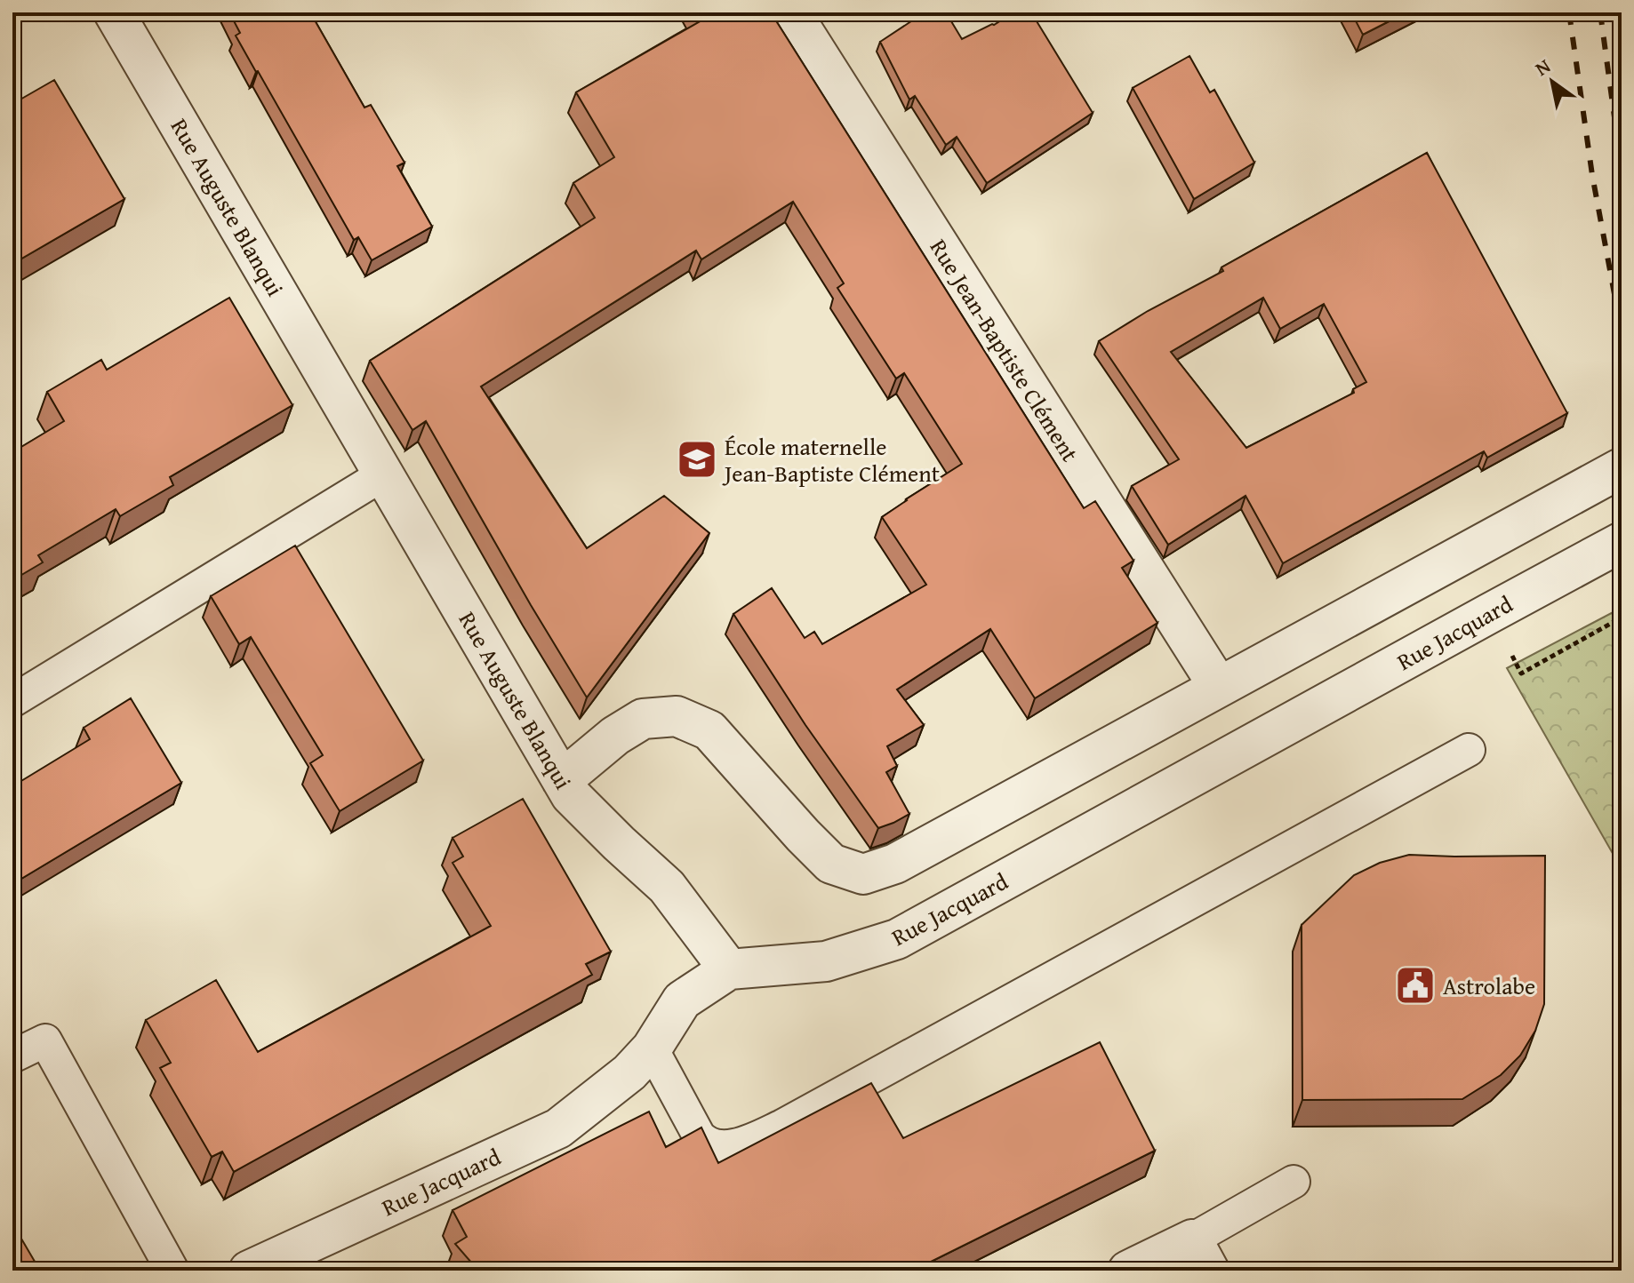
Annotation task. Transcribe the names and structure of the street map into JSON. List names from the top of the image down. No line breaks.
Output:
{"streets":{"street":["Rue Auguste Blanqui","Rue Jean-Baptiste Clément","Rue Jacquard"]},"crossings":[["Rue Auguste Blanqui","Rue Jacquard"]],"places":{"school or university":["École maternelle Jean-Baptiste Clément"],"public building":["Astrolabe"]},"north":"top left"}
